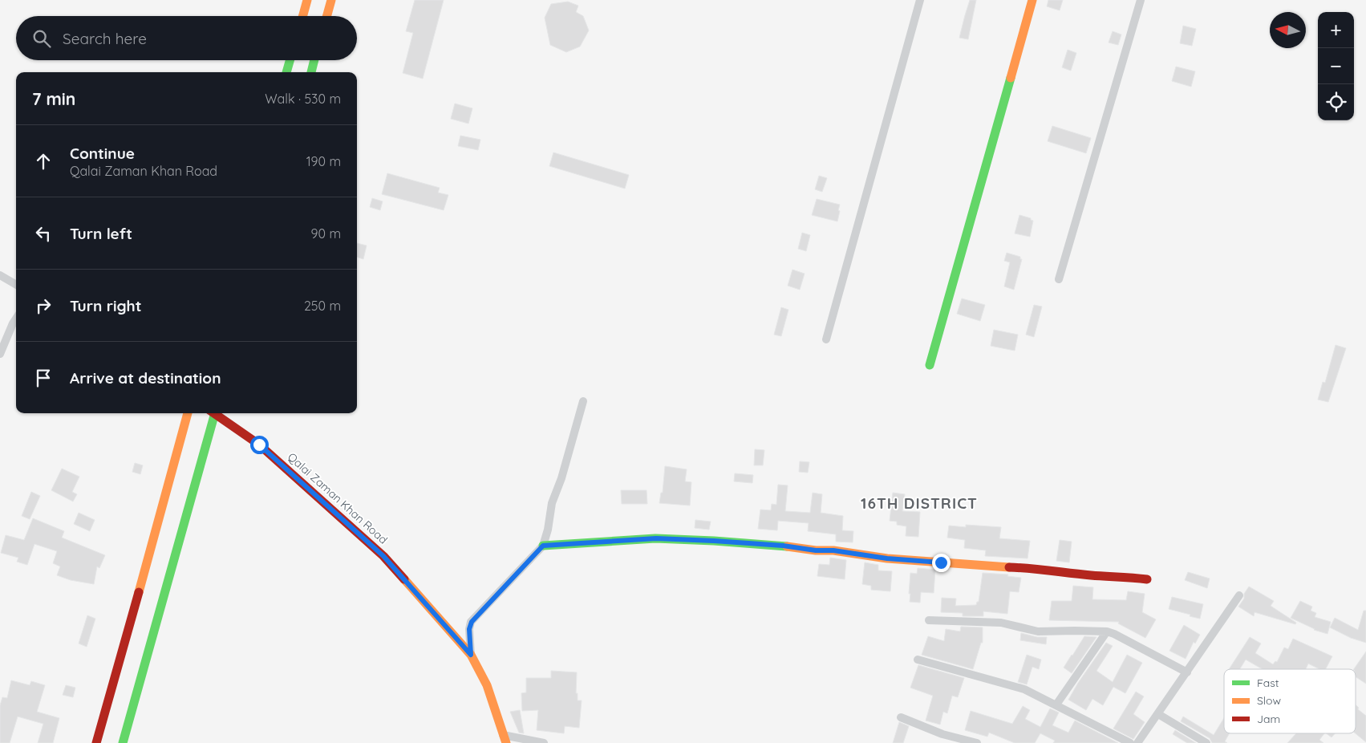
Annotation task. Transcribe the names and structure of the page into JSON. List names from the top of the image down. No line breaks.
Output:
{"streets":{"street":["Qalai Zaman Khan Road"]},"districts":["16TH DISTRICT"],"legend":["Fast","Slow","Jam"],"north":"left","page":{"map_buttons":["+","−"],"search":"Search here","heading":["7 min","Walk · 530 m"],"list":[["Continue","Qalai Zaman Khan Road","190 m"],["Turn left","90 m"],["Turn right","250 m"],"Arrive at destination"]}}
